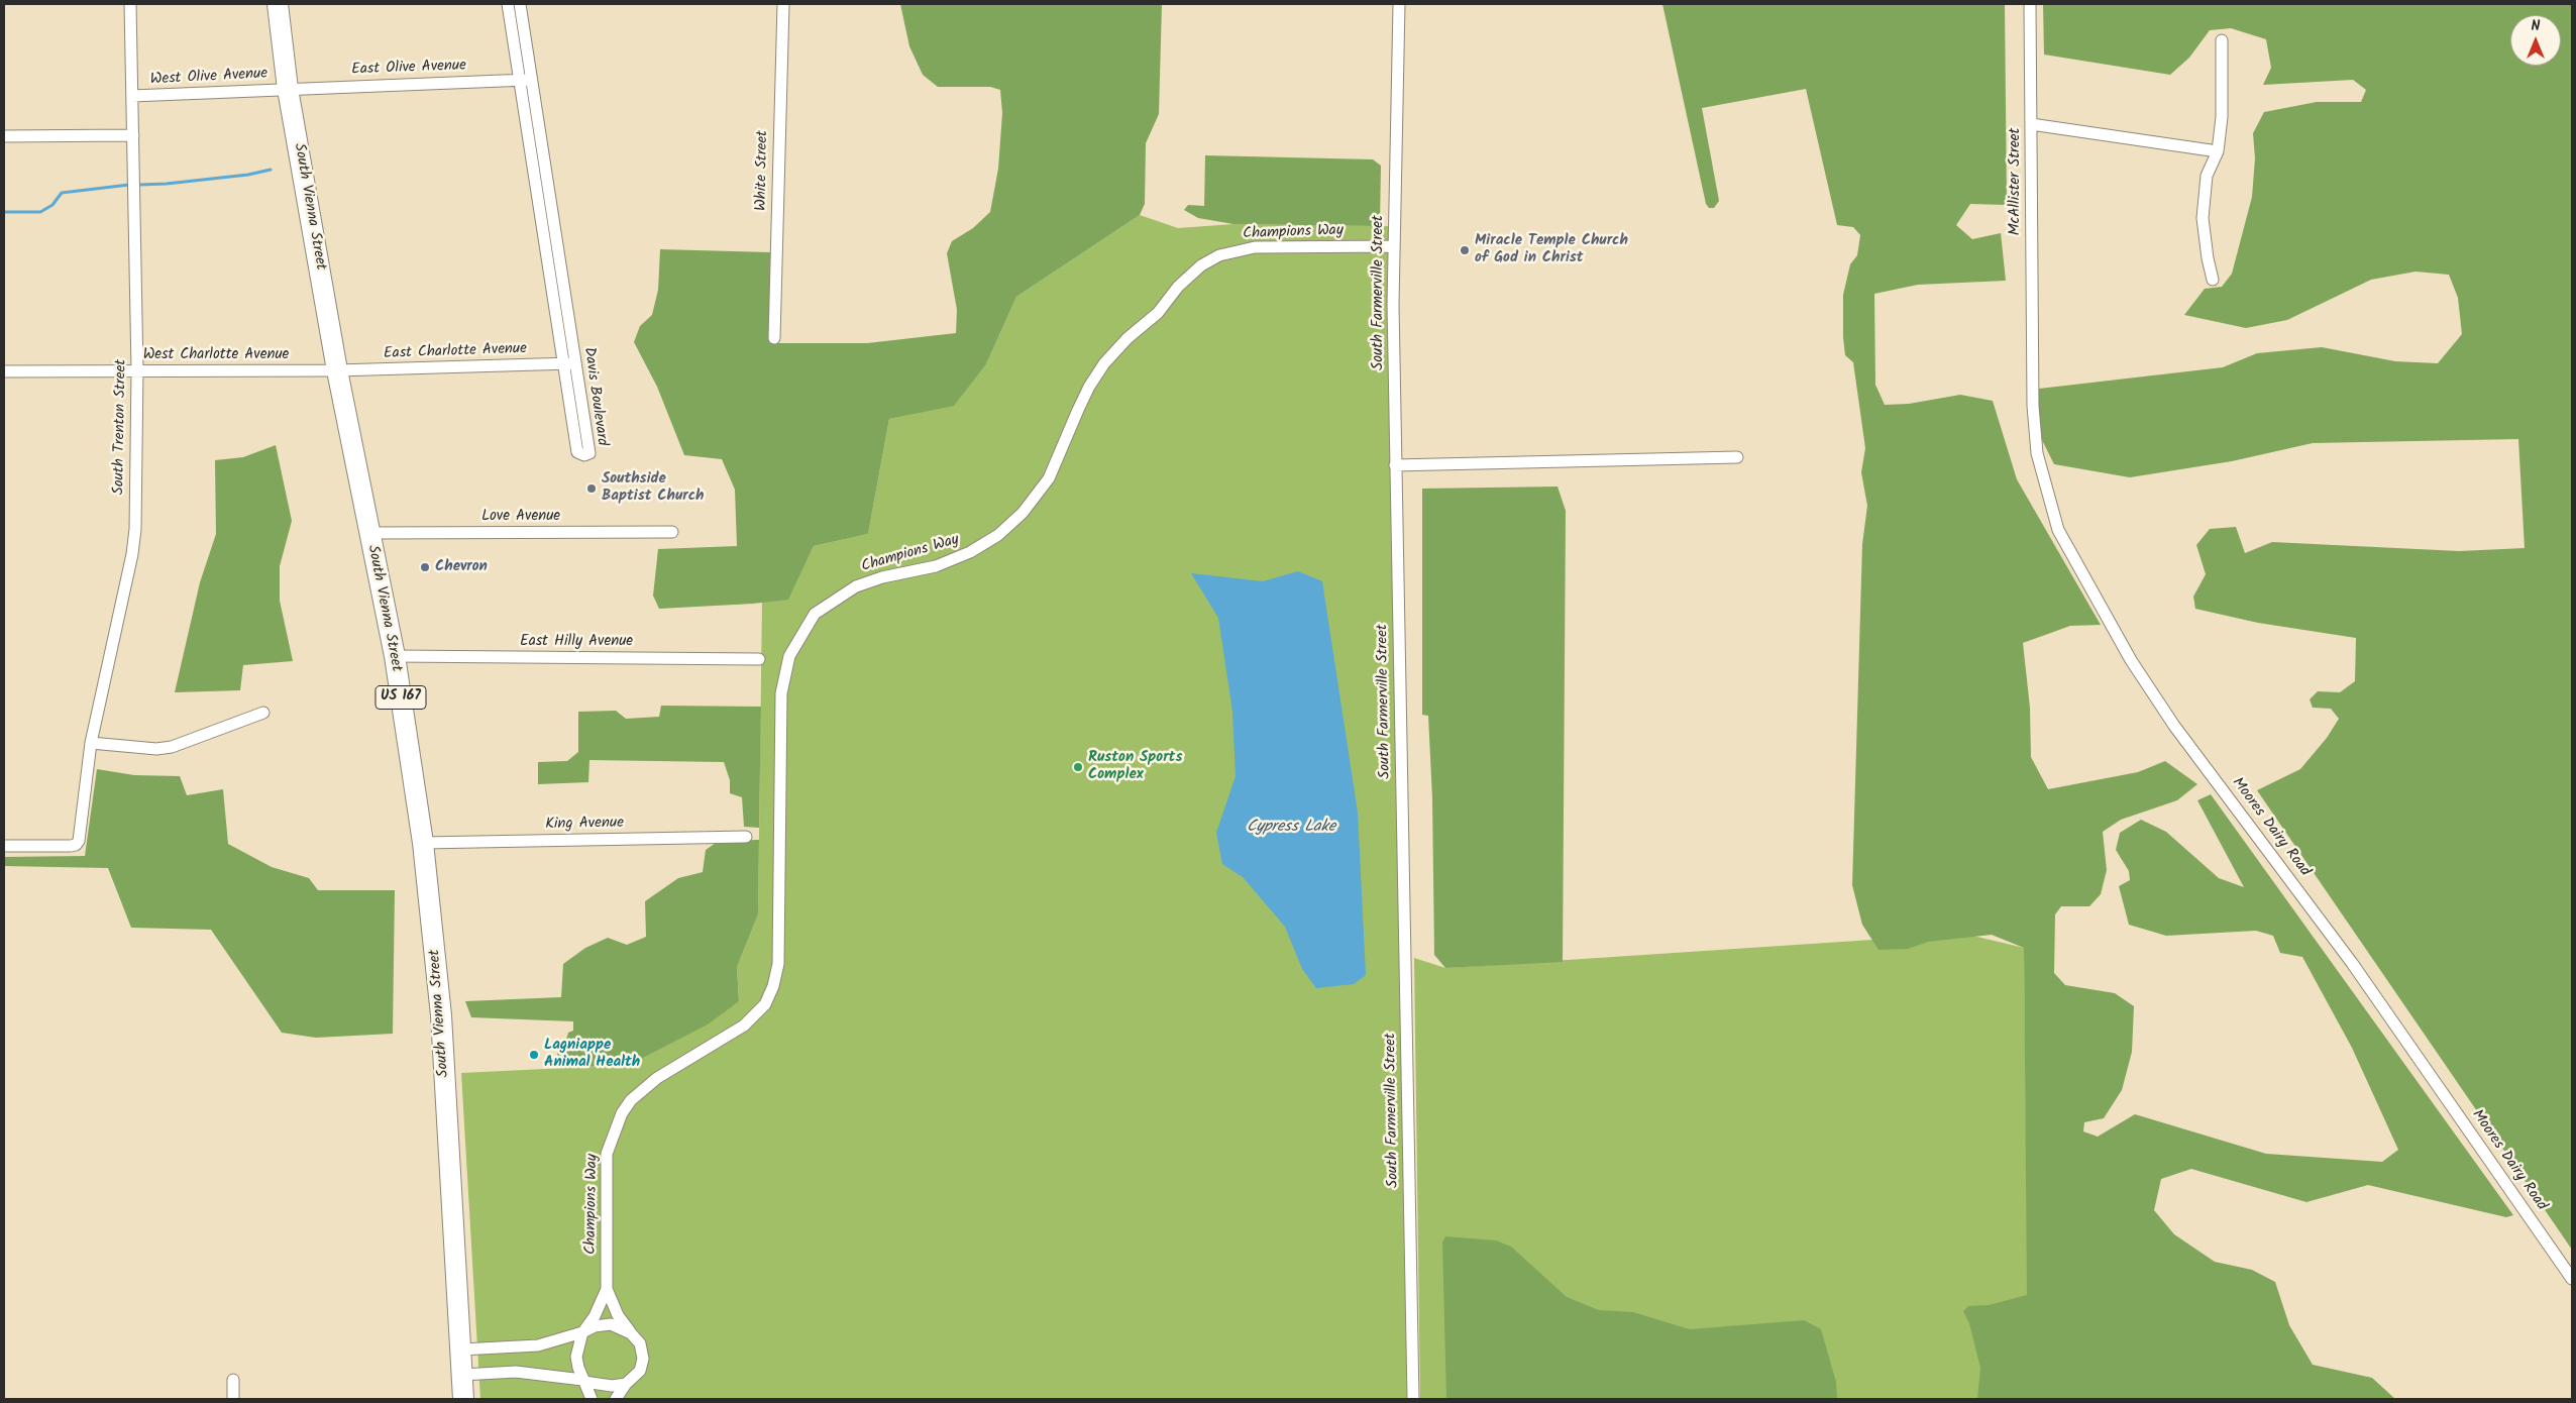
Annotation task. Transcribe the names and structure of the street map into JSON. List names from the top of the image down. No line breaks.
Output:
{"streets":{"highway":["South Vienna Street","US 167"],"street":["East Olive Avenue","West Olive Avenue","White Street","McAllister Street","Champions Way","South Farmerville Street","East Charlotte Avenue","West Charlotte Avenue","Davis Boulevard","South Trenton Street","Love Avenue","East Hilly Avenue","King Avenue","Moores Dairy Road"]},"crossings":[["East Olive Avenue","West Olive Avenue"],["East Olive Avenue","South Vienna Street"],["East Olive Avenue","Davis Boulevard"],["West Olive Avenue","South Vienna Street"],["West Olive Avenue","South Trenton Street"],["McAllister Street","Moores Dairy Road"],["South Vienna Street","East Charlotte Avenue"],["South Vienna Street","West Charlotte Avenue"],["South Vienna Street","Love Avenue"],["South Vienna Street","East Hilly Avenue"],["South Vienna Street","King Avenue"],["Champions Way","South Farmerville Street"],["East Charlotte Avenue","West Charlotte Avenue"],["East Charlotte Avenue","Davis Boulevard"],["West Charlotte Avenue","South Trenton Street"]],"water":["Cypress Lake"],"places":["Miracle Temple Church of God in Christ","Southside Baptist Church","Chevron","Ruston Sports Complex","Lagniappe Animal Health"],"north":"top"}
